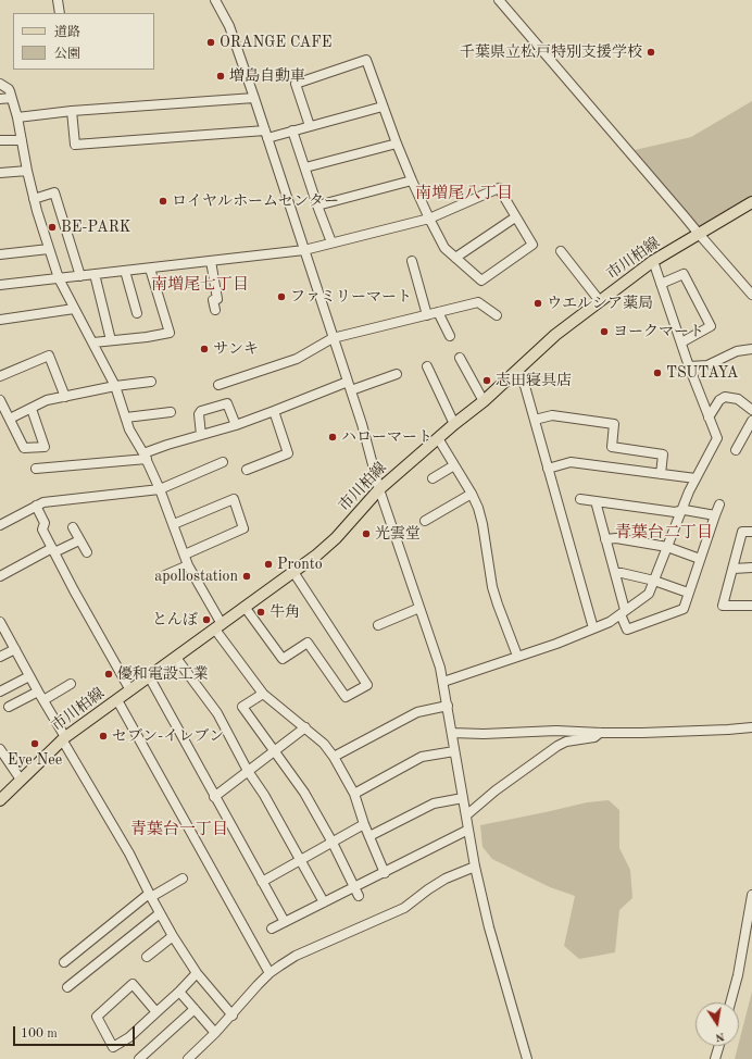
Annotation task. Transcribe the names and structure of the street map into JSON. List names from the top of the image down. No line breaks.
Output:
{"streets":{"main road":["市川柏線"]},"districts":["南増尾八丁目","南増尾七丁目","青葉台二丁目","青葉台一丁目"],"places":["ORANGE CAFE","千葉県立松戸特別支援学校","増島自動車","ロイヤルホームセンター","BE-PARK","ファミリーマート","ウエルシア薬局","ヨークマート","サンキ","TSUTAYA","志田寝具店","ハローマート","光雲堂","Pronto","apollostation","牛角","とんぼ","優和電設工業","セブン-イレブン","Eye Nee"],"legend":["道路","公園"],"scale_bar":"100 m","north":"bottom"}
